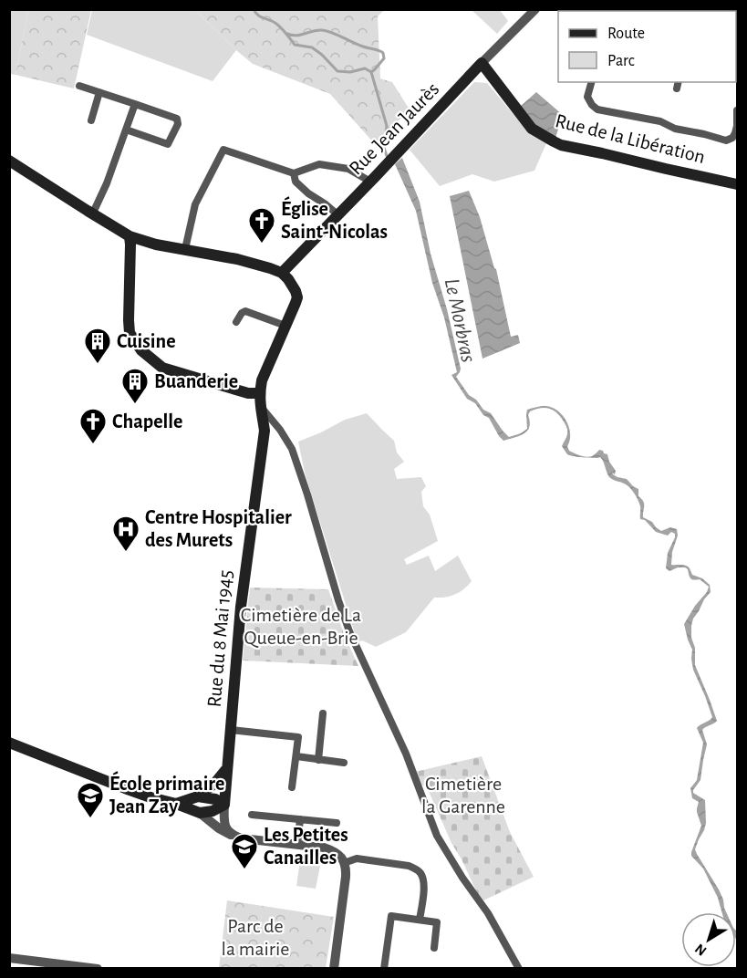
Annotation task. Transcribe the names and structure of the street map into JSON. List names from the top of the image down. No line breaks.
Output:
{"streets":{"main road":["Rue Jean Jaurès","Rue de la Libération","Rue du 8 Mai 1945"]},"crossings":[["Rue Jean Jaurès","Rue de la Libération"]],"water":["Le Morbras"],"parks":["Cimetière de La Queue-en-Brie","Cimetière la Garenne","Parc de la mairie"],"places":{"church":["Église Saint-Nicolas","Chapelle"],"building":["Cuisine","Buanderie"],"hospital":["Centre Hospitalier des Murets"],"school or university":["École primaire Jean Zay","Les Petites Canailles"]},"legend":["Route","Parc"],"north":"bottom left"}
